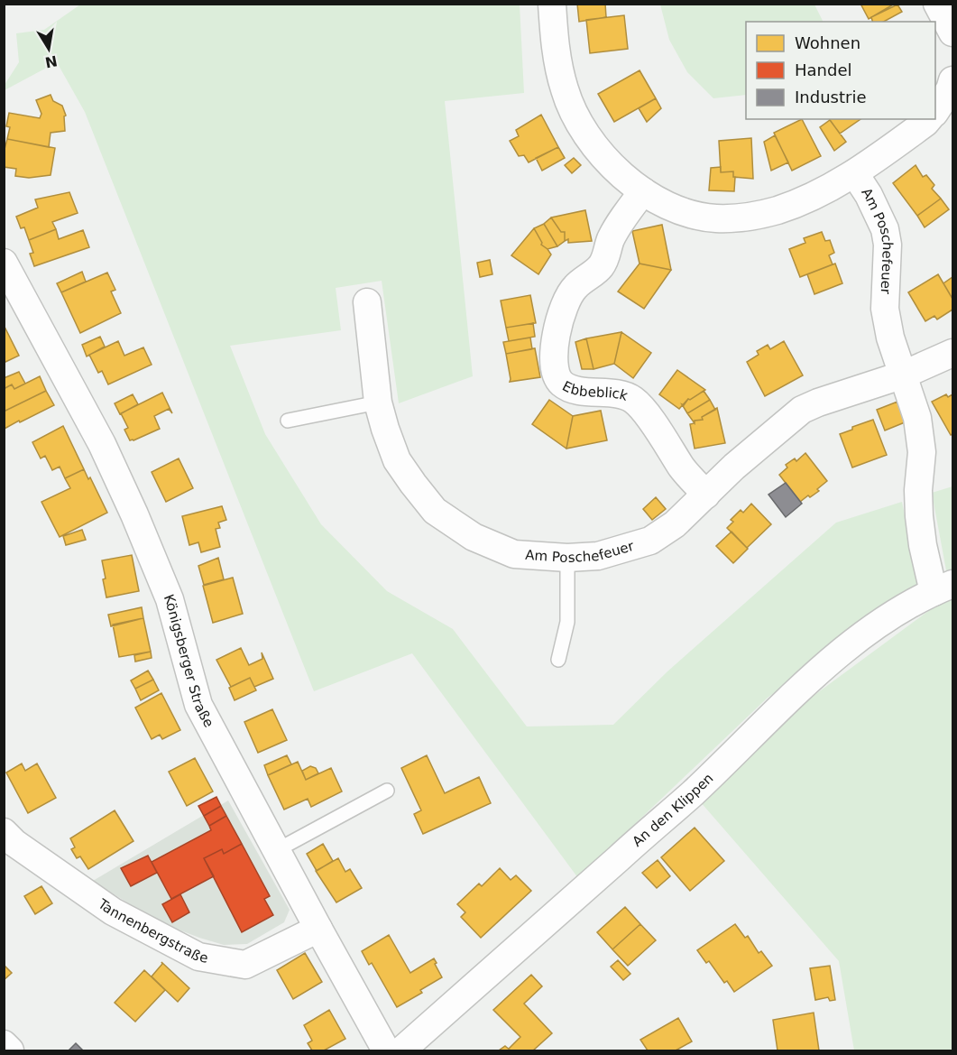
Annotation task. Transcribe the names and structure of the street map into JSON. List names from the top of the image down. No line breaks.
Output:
{"streets":{"street":["Am Poschefeuer","Ebbeblick","Königsberger Straße","An den Klippen","Tannenbergstraße"]},"crossings":[["Am Poschefeuer","Ebbeblick"],["Am Poschefeuer","An den Klippen"],["Königsberger Straße","Tannenbergstraße"]],"legend":["Wohnen","Handel","Industrie"],"north":"bottom"}
